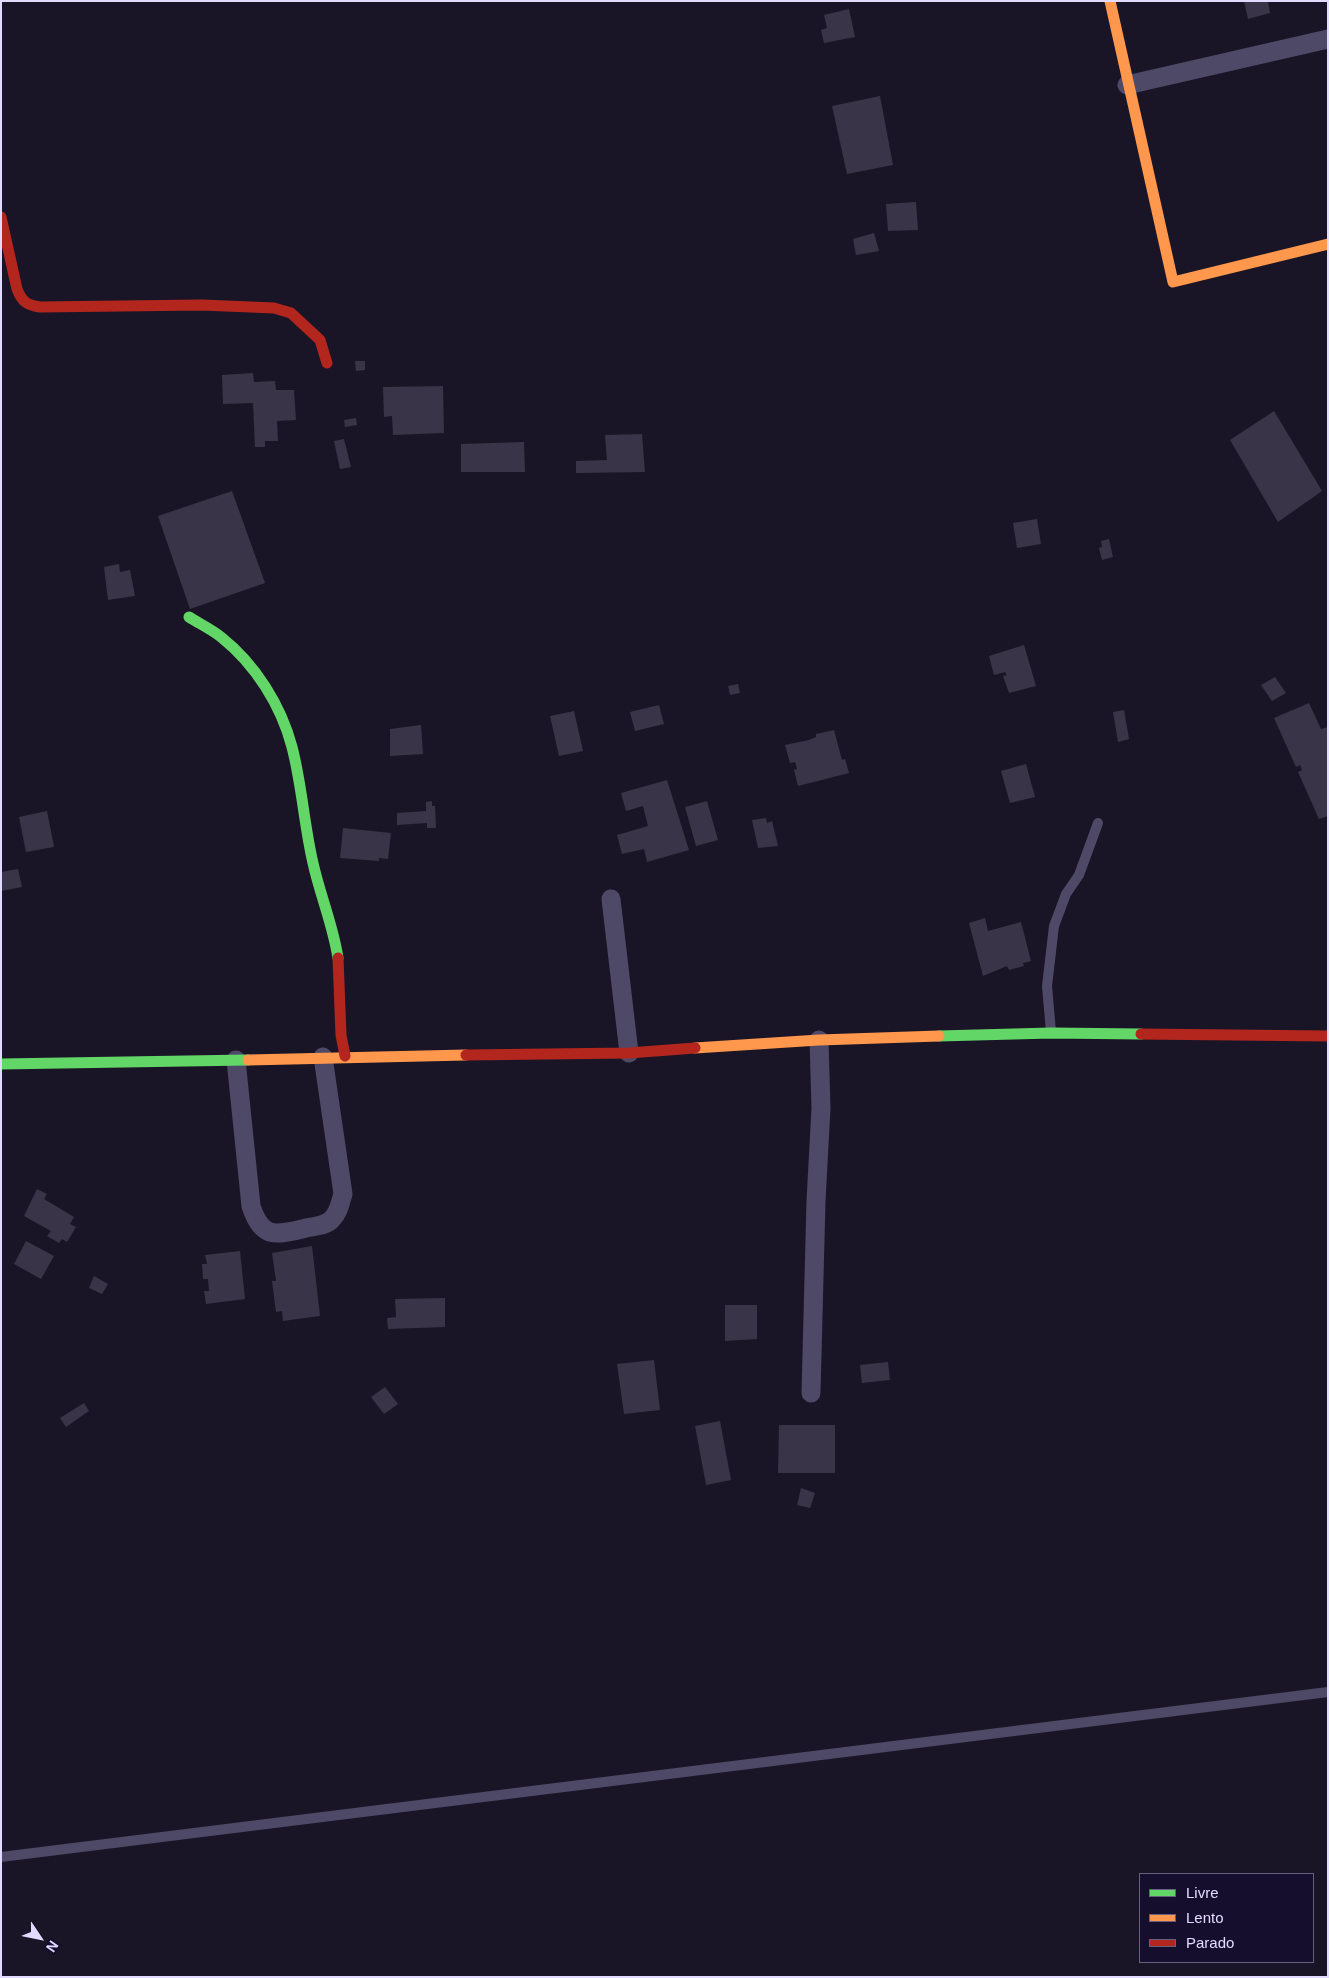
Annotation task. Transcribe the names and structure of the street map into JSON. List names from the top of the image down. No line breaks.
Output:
{"legend":["Livre","Lento","Parado"],"north":"bottom right"}
